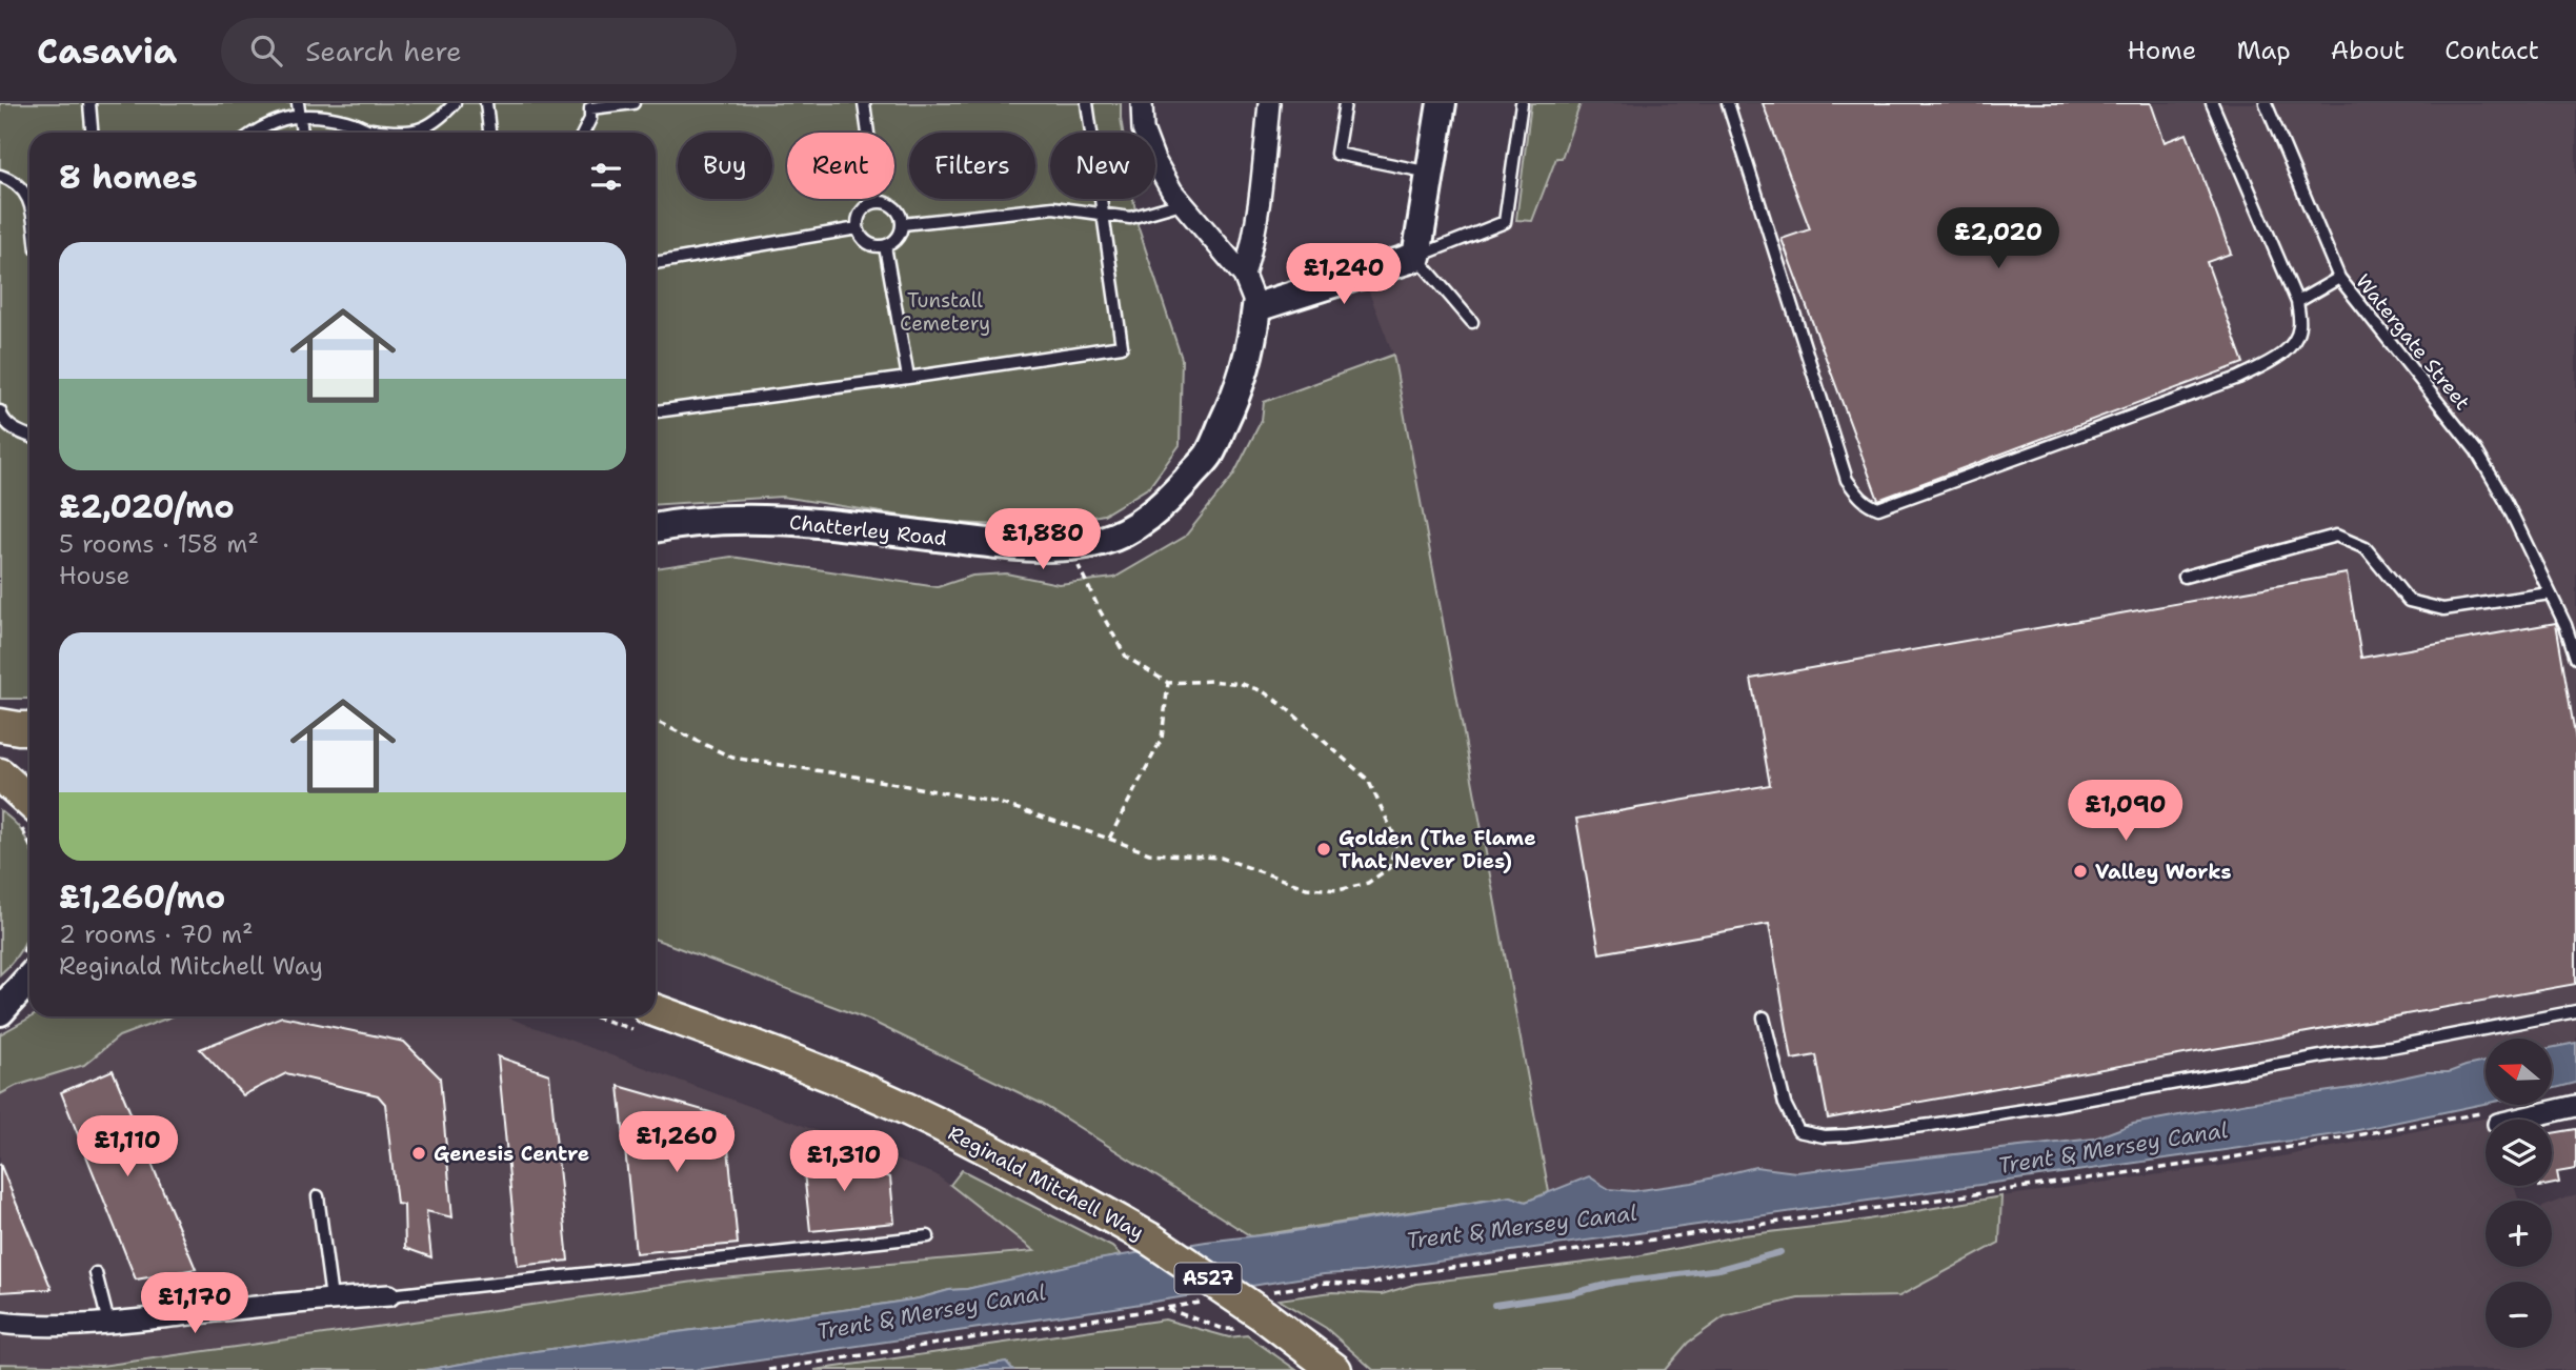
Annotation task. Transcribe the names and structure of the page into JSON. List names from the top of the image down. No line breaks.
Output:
{"streets":{"main road":["Reginald Mitchell Way","A527"],"street":["Chatterley Road"],"lane":["Watergate Street"]},"water":["Trent & Mersey Canal"],"parks":["Tunstall Cemetery"],"places":["Golden (The Flame That Never Dies)","Valley Works","Genesis Centre"],"north":"left","page":{"header":"Casavia","search":"Search here","nav":["Home","Map","About","Contact"],"chip":["Buy","Rent","Filters","New"],"heading":"8 homes","price":["£2,020","£1,240","£1,880","£1,090","£1,260","£1,110","£1,310","£1,170"],"list":[{"name":"£2,020/mo","note":"5 rooms · 158 m² · House"},{"name":"£1,260/mo","note":"2 rooms · 70 m² · Reginald Mitchell Way"}],"map_buttons":["+","−"]}}
